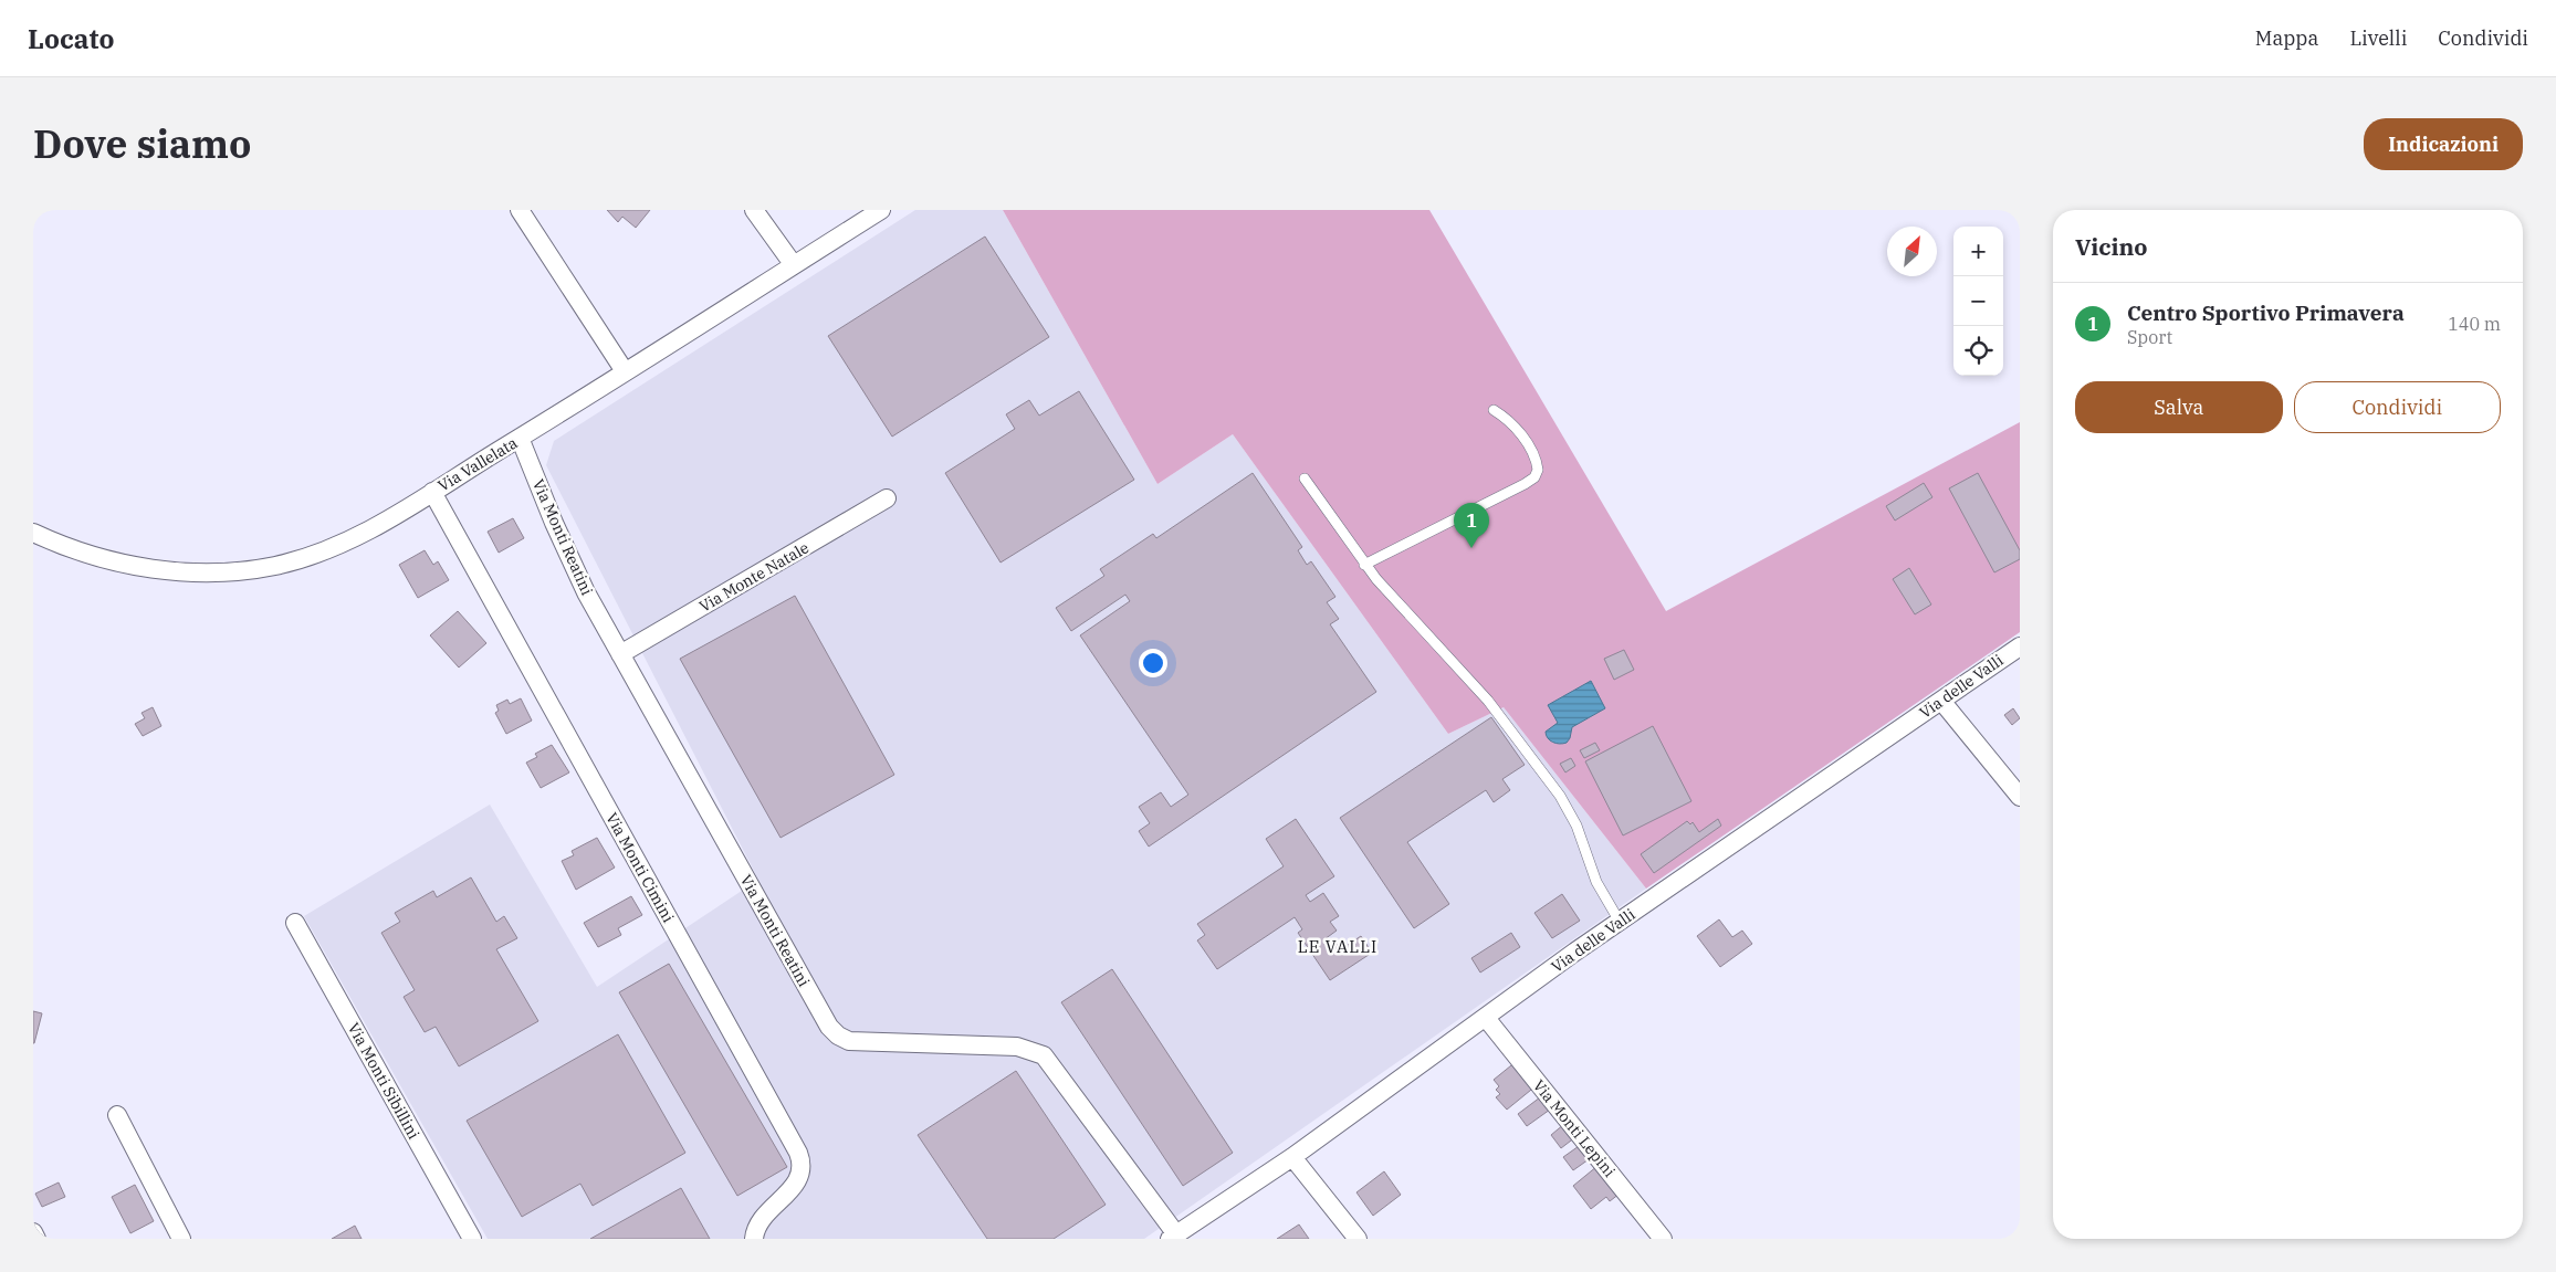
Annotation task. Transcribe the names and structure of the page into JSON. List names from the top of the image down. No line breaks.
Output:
{"streets":{"street":["Via Vallelata","Via Monti Reatini","Via Monte Natale","Via delle Valli","Via Monti Cimini","Via Monti Sibillini","Via Monti Lepini"]},"crossings":[["Via Vallelata","Via Monti Reatini"],["Via Vallelata","Via Monti Cimini"],["Via Monti Reatini","Via Monte Natale"],["Via Monti Reatini","Via delle Valli"],["Via delle Valli","Via Monti Lepini"]],"districts":["LE VALLI"],"north":"top right","page":{"header":"Locato","nav":["Mappa","Livelli","Condividi"],"title":"Dove siamo","buttons":["Indicazioni",["Salva","Condividi"]],"heading":"Vicino","map_buttons":["+","−"],"list":[{"mark":"1","name":"Centro Sportivo Primavera","note":"Sport","value":"140 m"}],"pins":"1"}}
